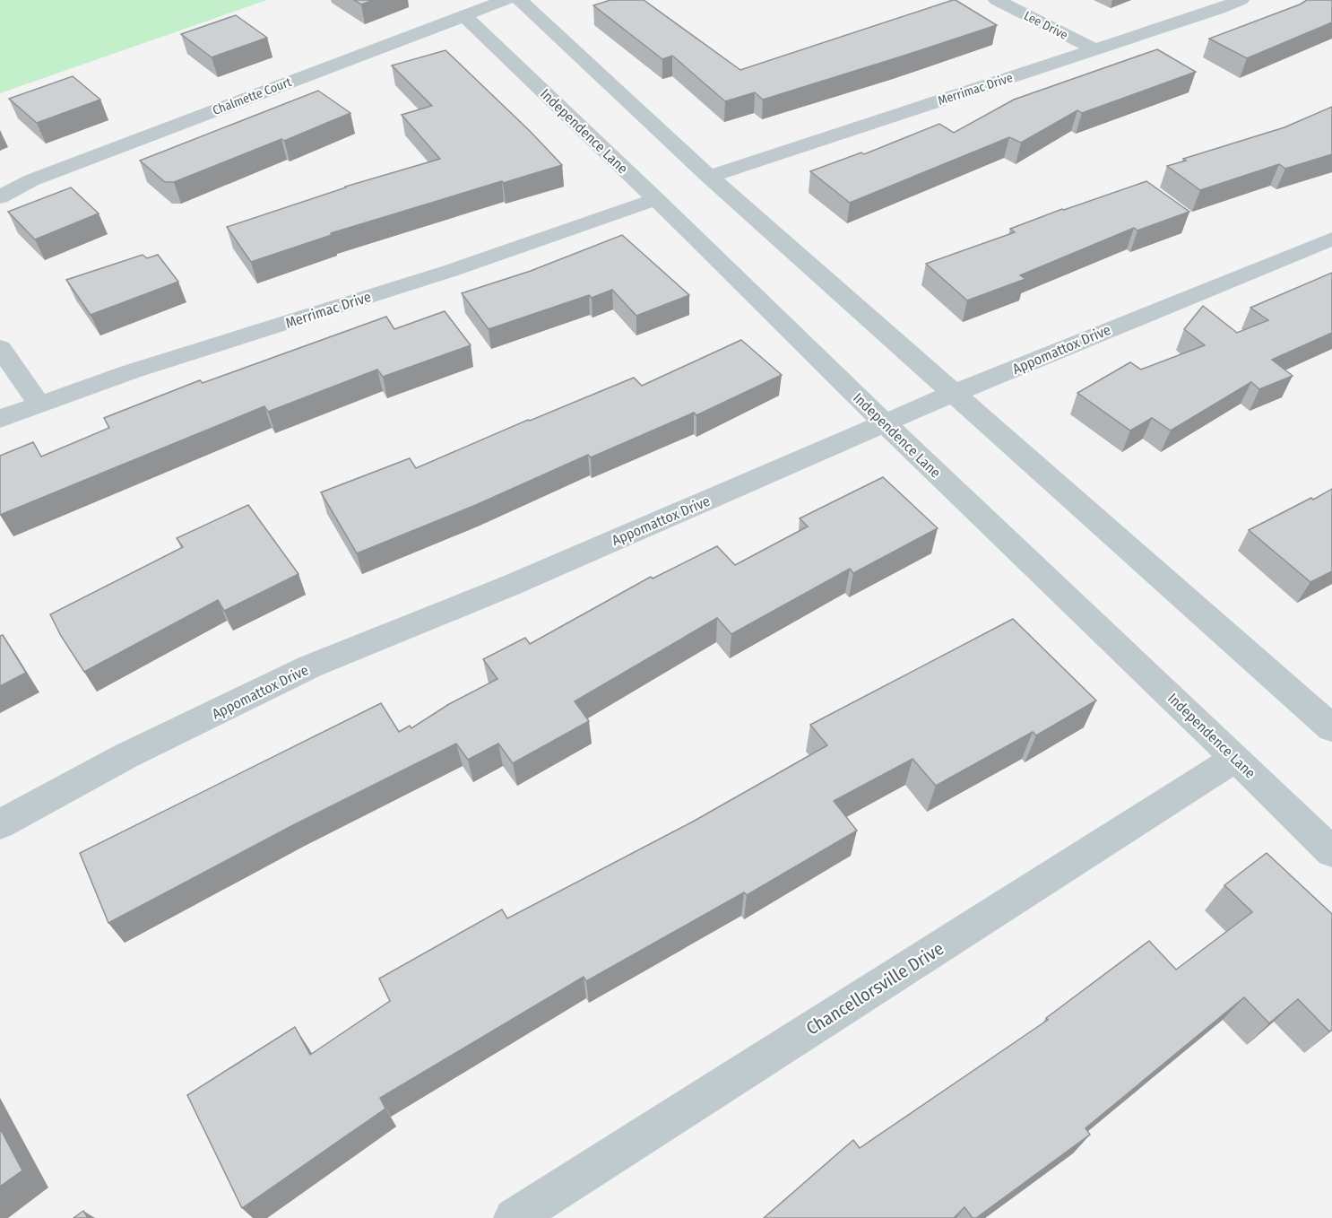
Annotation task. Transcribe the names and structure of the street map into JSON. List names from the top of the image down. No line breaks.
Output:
{"streets":{"street":["Lee Drive","Merrimac Drive","Chalmette Court","Independence Lane","Appomattox Drive","Chancellorsville Drive"]},"crossings":[["Lee Drive","Merrimac Drive"],["Merrimac Drive","Independence Lane"],["Chalmette Court","Independence Lane"],["Independence Lane","Appomattox Drive"],["Independence Lane","Chancellorsville Drive"]]}
